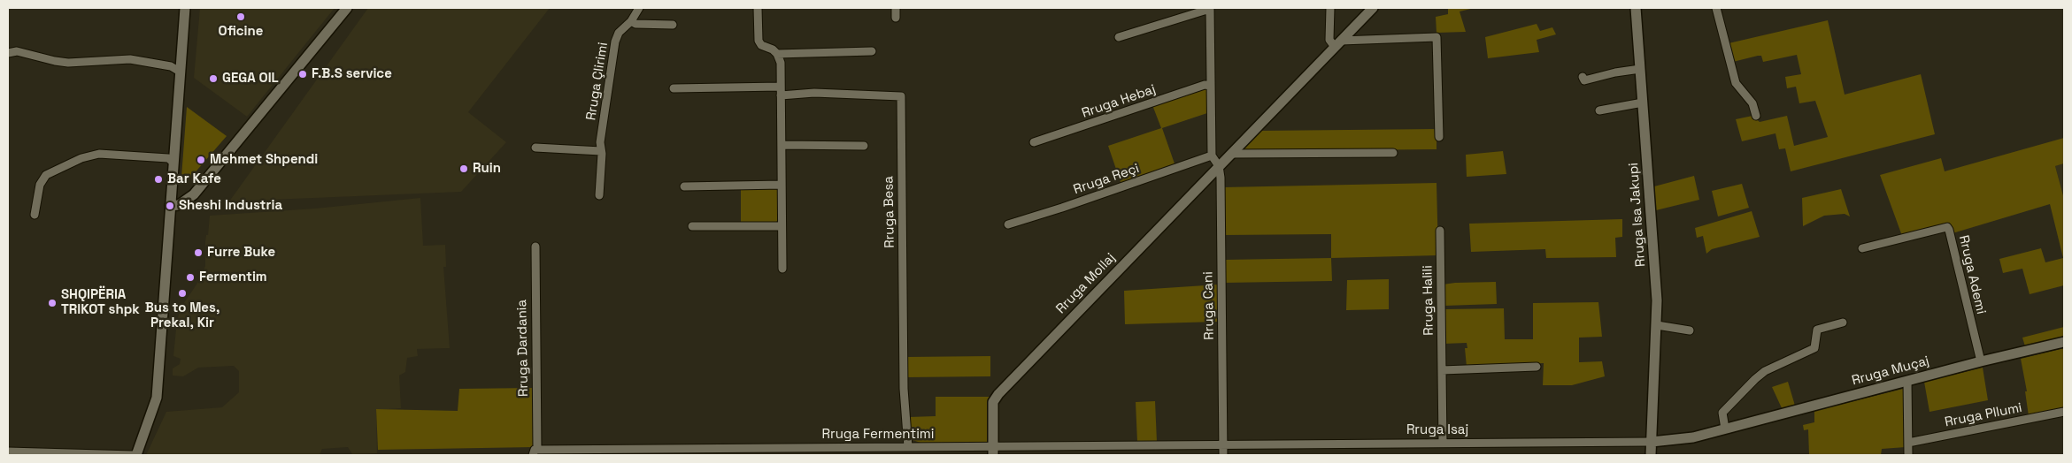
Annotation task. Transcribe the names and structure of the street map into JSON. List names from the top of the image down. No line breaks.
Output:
{"streets":{"street":["Rruga Çlirimi","Rruga Hebaj","Rruga Reçi","Rruga Besa","Rruga Isa Jakupi","Rruga Ademi","Rruga Mollaj","Rruga Halili","Rruga Cani","Rruga Dardania","Rruga Muçaj","Rruga Pllumi","Rruga Isaj","Rruga Fermentimi"]},"crossings":[["Rruga Besa","Rruga Fermentimi"],["Rruga Isa Jakupi","Rruga Muçaj"],["Rruga Isa Jakupi","Rruga Isaj"],["Rruga Ademi","Rruga Muçaj"],["Rruga Mollaj","Rruga Cani"],["Rruga Mollaj","Rruga Fermentimi"],["Rruga Halili","Rruga Isaj"],["Rruga Cani","Rruga Isaj"],["Rruga Cani","Rruga Fermentimi"],["Rruga Dardania","Rruga Fermentimi"],["Rruga Muçaj","Rruga Isaj"],["Rruga Isaj","Rruga Fermentimi"]],"places":["Oficine","F.B.S service","GEGA OIL","Mehmet Shpendi","Ruin","Bar Kafe","Sheshi Industria","Furre Buke","Fermentim","Bus to Mes, Prekal, Kir","SHQIPËRIA TRIKOT shpk"]}
